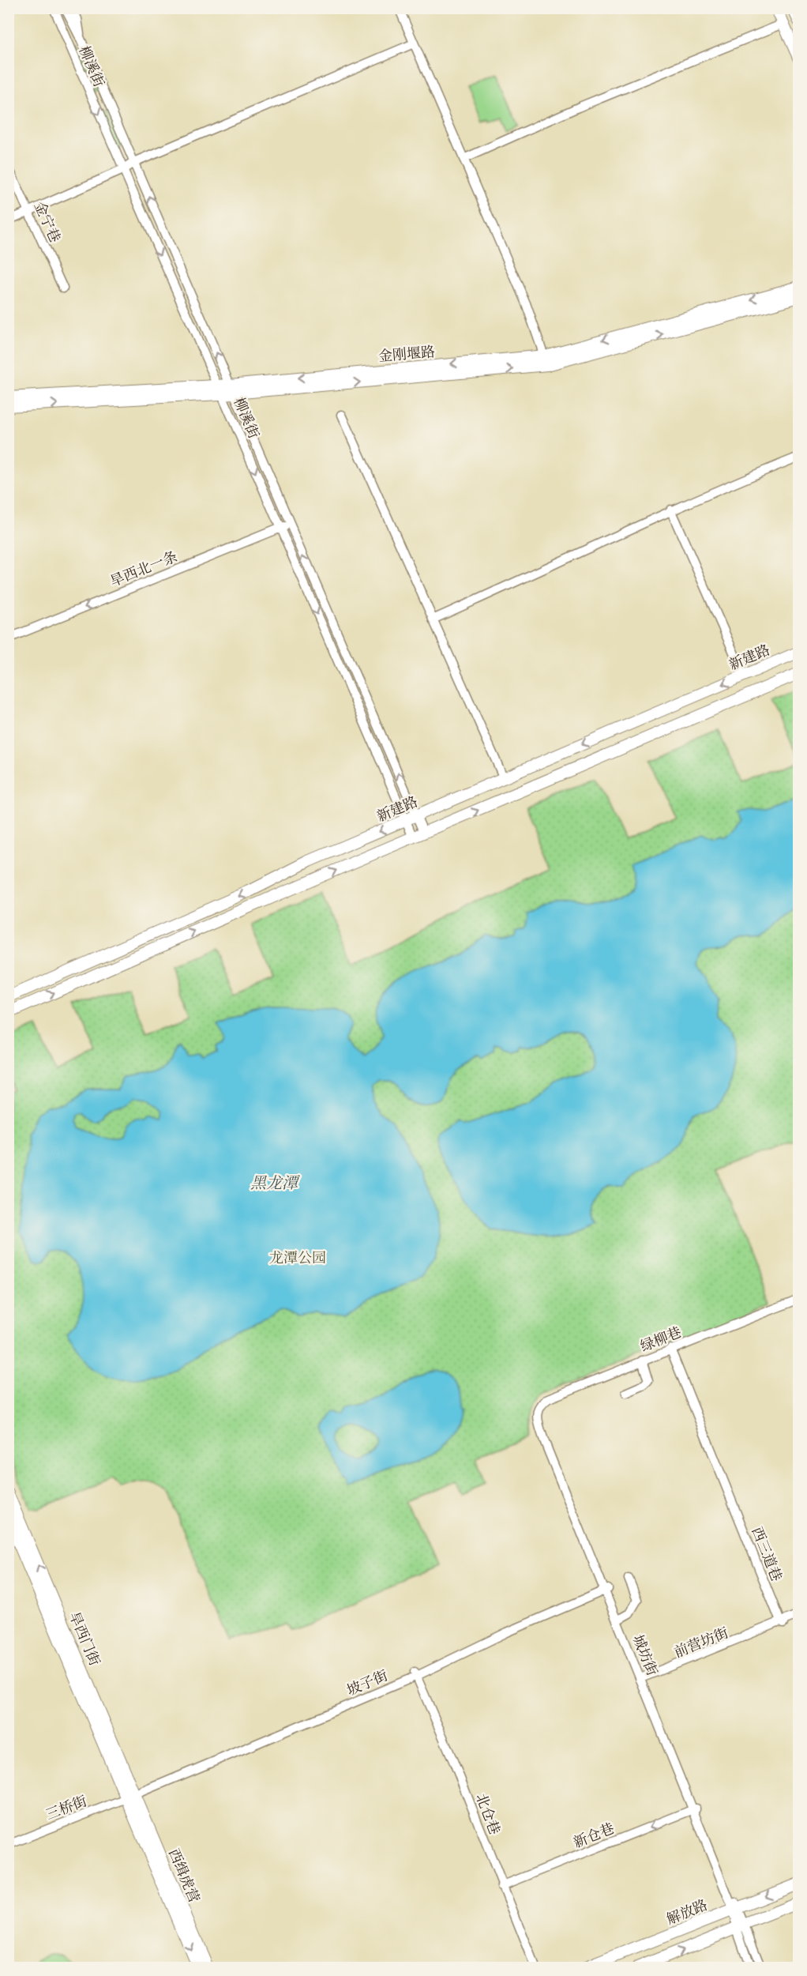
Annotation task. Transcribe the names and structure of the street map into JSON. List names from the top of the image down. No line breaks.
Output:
{"streets":{"main road":["新建路","旱西门街","西缉虎营","解放路"],"street":["柳溪街","金宁巷","旱西北一条","绿柳巷","西三道巷","前营坊街","城坊街","坡子街","三桥街","北仓巷","新仓巷"]},"crossings":[["柳溪街","旱西北一条"],["柳溪街","新建路"],["绿柳巷","西三道巷"],["绿柳巷","城坊街"],["西三道巷","前营坊街"],["旱西门街","坡子街"],["旱西门街","三桥街"],["旱西门街","西缉虎营"],["前营坊街","城坊街"],["城坊街","坡子街"],["城坊街","新仓巷"],["城坊街","解放路"],["坡子街","三桥街"],["坡子街","北仓巷"],["坡子街","西缉虎营"],["三桥街","西缉虎营"],["北仓巷","新仓巷"]],"one_way":["旱西北一条","新仓巷"],"water":["黑龙潭"],"parks":["龙潭公园"]}
